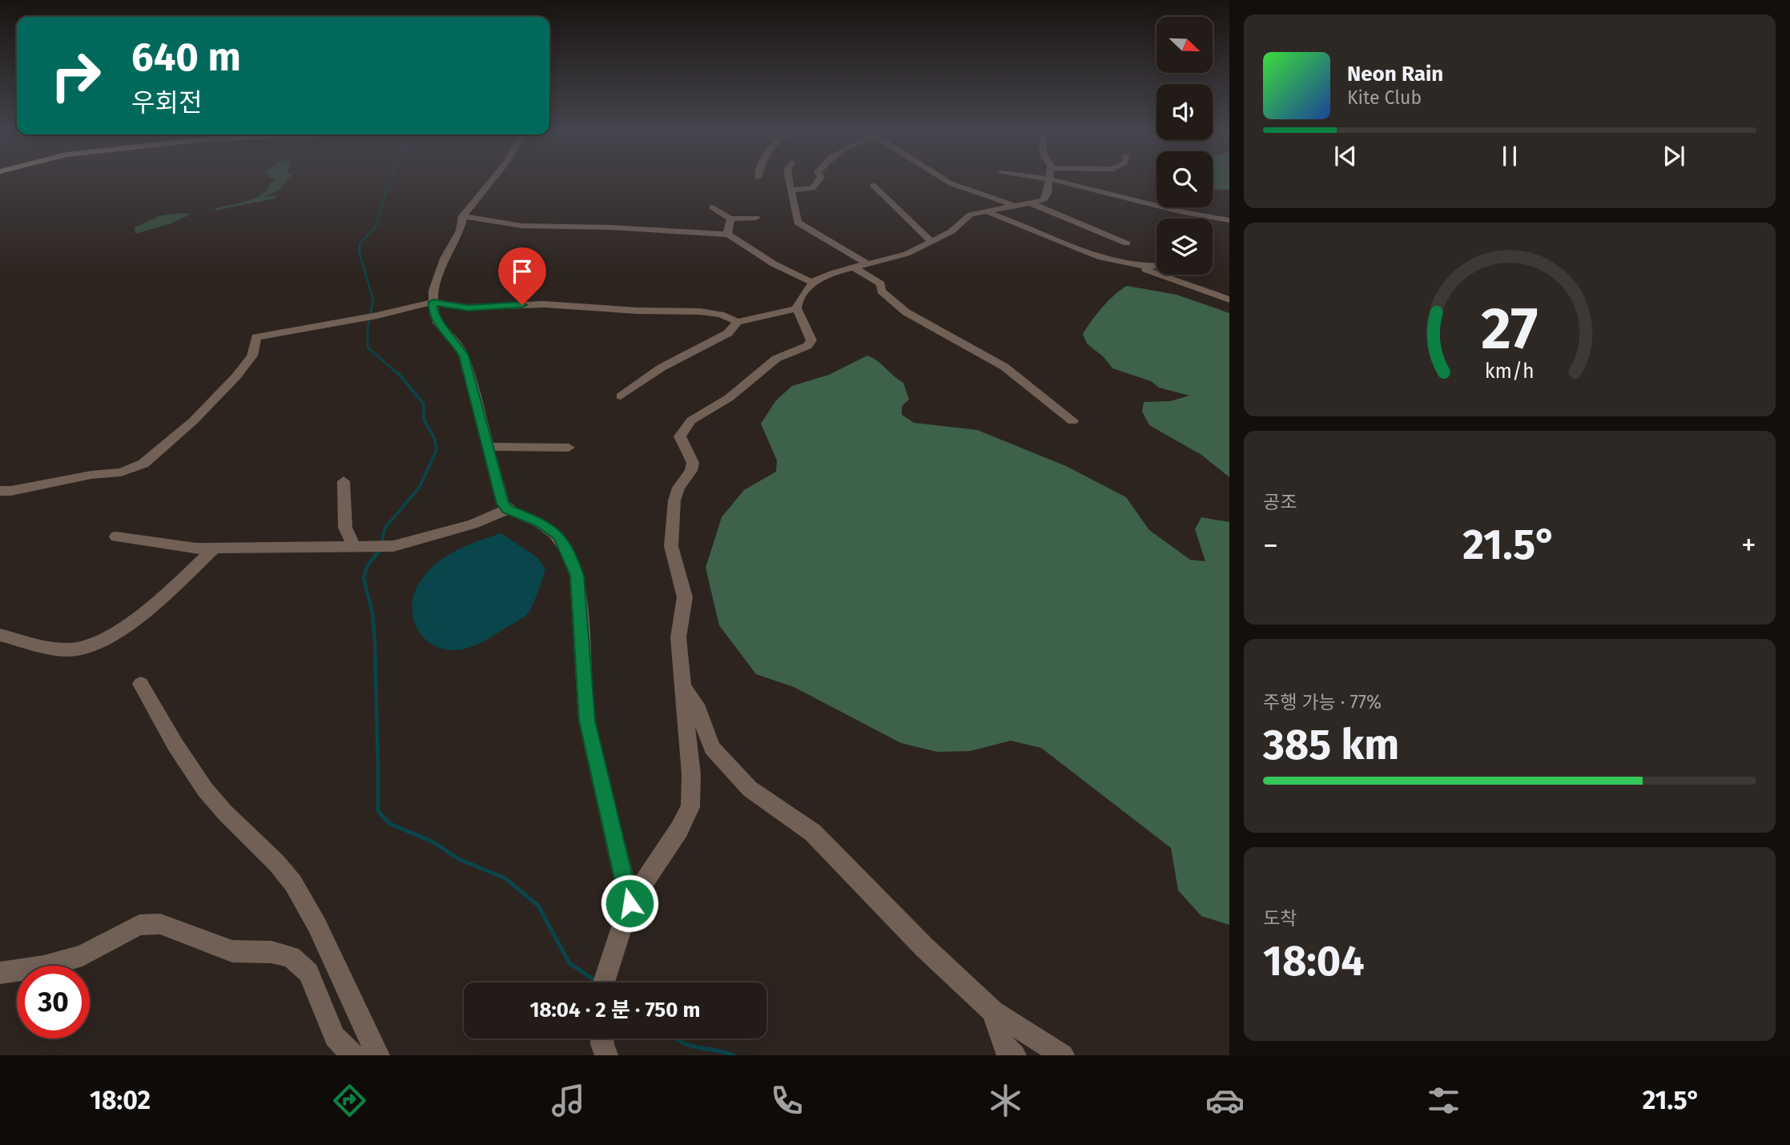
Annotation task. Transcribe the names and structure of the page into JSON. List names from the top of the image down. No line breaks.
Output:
{"north":"bottom right","page":{"turn":["640 m","우회전"],"song":["Neon Rain","Kite Club"],"tile":["공조",["주행 가능 · 77%","385 km"],["도착","18:04"]],"heat":["−","21.5°","+"],"limit":"30","trip":"18:04 · 2 분 · 750 m","tabs":["18:02","21.5°"],"gauge":["27","km/h"]}}
